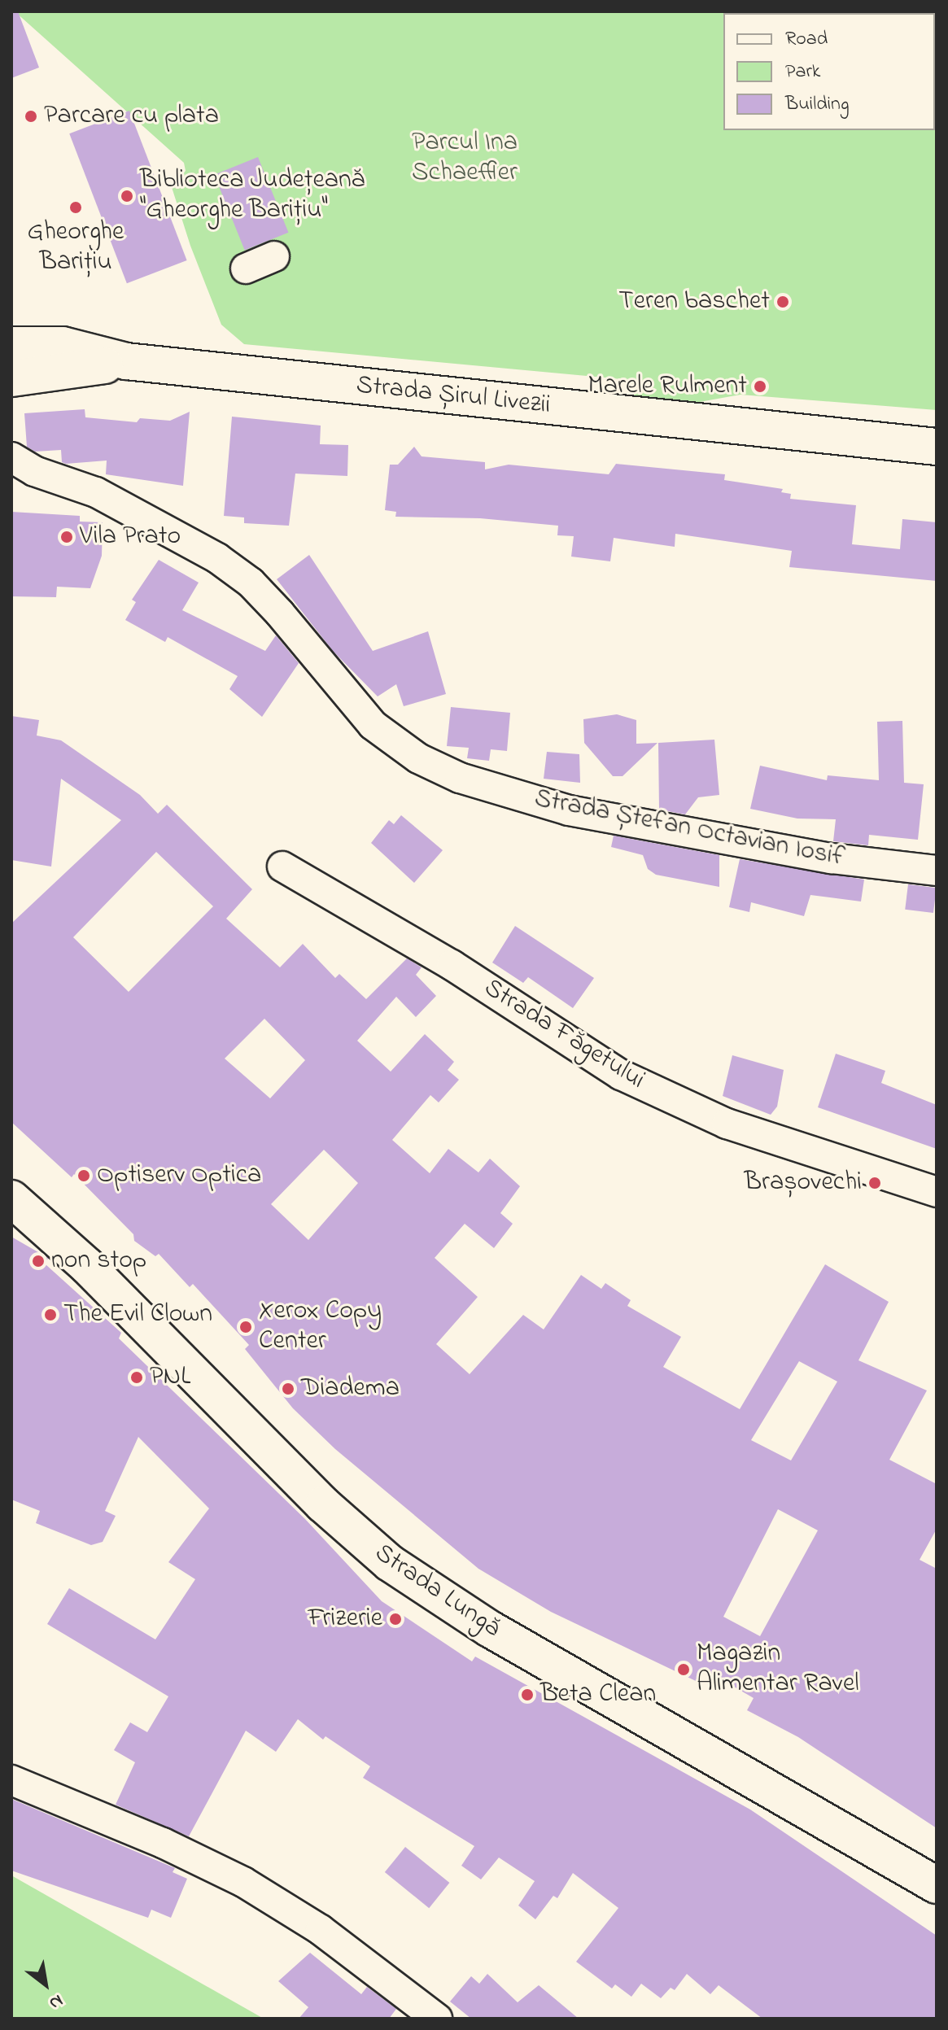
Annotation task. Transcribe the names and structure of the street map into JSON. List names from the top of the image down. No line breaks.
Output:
{"streets":{"main road":["Strada Șirul Livezii","Strada Lungă"],"street":["Strada Ștefan Octavian Iosif","Strada Făgetului"]},"parks":["Parcul Ina Schaeffler"],"places":["Parcare cu plata","Biblioteca Județeană \"Gheorghe Barițiu\"","Gheorghe Barițiu","Teren baschet","Marele Rulment","Vila Prato","Optiserv Optica","Brașovechi","non stop","The Evil Clown","Xerox Copy Center","PNL","Diadema","Frizerie","Magazin Alimentar Ravel","Beta Clean"],"legend":["Road","Park","Building"],"north":"bottom right"}
